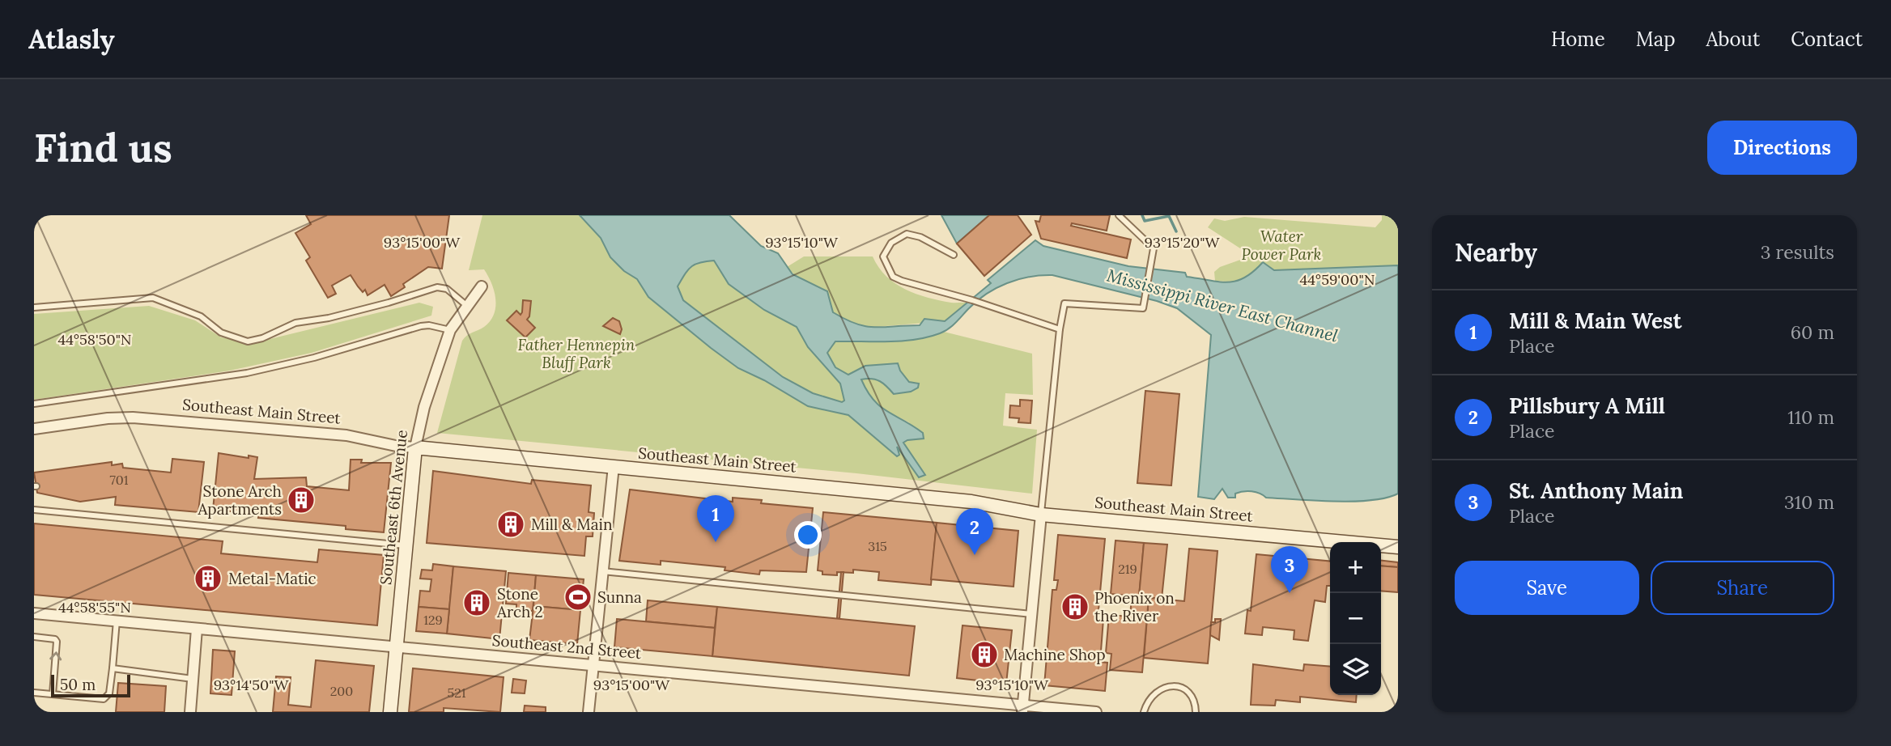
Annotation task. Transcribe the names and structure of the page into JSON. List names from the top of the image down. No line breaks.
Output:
{"streets":{"street":["Southeast Main Street","Southeast 6th Avenue","Southeast 2nd Street"]},"crossings":[["Southeast Main Street","Southeast 6th Avenue"],["Southeast 6th Avenue","Southeast 2nd Street"]],"water":["Mississippi River East Channel"],"parks":["Water Power Park","Father Hennepin Bluff Park"],"places":{"building":["Stone Arch Apartments","Mill & Main","Metal-Matic","Stone Arch 2","Phoenix on the River","Machine Shop"],"sports":["Sunna"]},"house_numbers":["701","315","219","129","200","521"],"scale_bar":"50 m","page":{"header":"Atlasly","nav":["Home","Map","About","Contact"],"buttons":["Directions",["Save","Share"]],"title":"Find us","heading":["Nearby","3 results"],"list":[{"mark":"1","name":"Mill & Main West","note":"Place","value":"60 m"},{"mark":"2","name":"Pillsbury A Mill","note":"Place","value":"110 m"},{"mark":"3","name":"St. Anthony Main","note":"Place","value":"310 m"}],"pins":["1","2","3"],"map_buttons":["+","−"],"scale":"50 m"},"coordinates":["93°15'00\"W","93°15'10\"W","93°15'20\"W","44°59'00\"N","44°58'50\"N","44°58'55\"N","93°14'50\"W"]}
